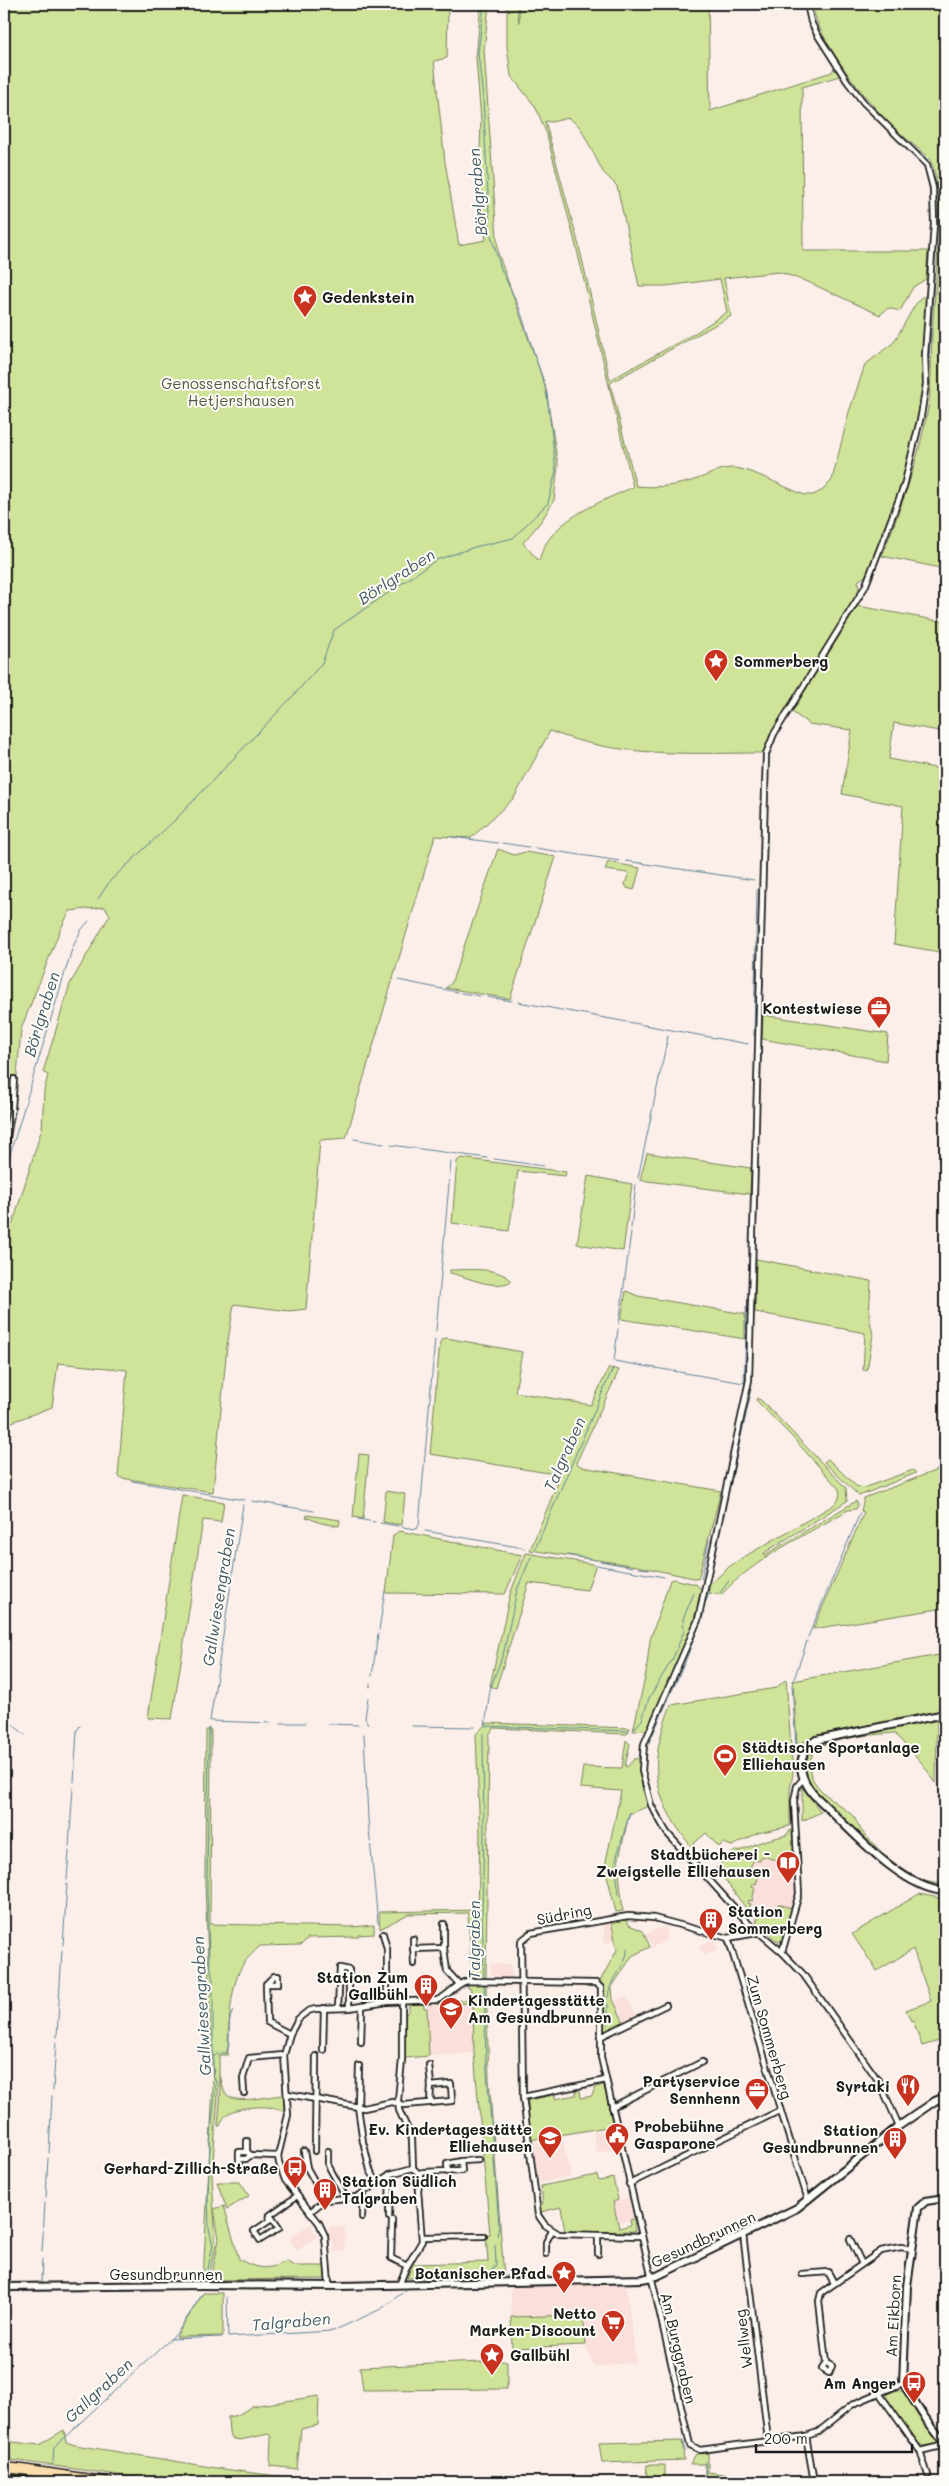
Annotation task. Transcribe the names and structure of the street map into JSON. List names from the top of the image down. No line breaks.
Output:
{"streets":{"street":["Südring","Zum Sommerberg","Gesundbrunnen","Am Eikborn","Wellweg","Am Burggraben"]},"crossings":[["Südring","Zum Sommerberg"],["Südring","Am Burggraben"],["Zum Sommerberg","Gesundbrunnen"],["Gesundbrunnen","Wellweg"],["Gesundbrunnen","Am Burggraben"],["Wellweg","Am Burggraben"]],"water":["Börlgraben","Talgraben","Gallwiesengraben","Gallgraben"],"parks":["Genossenschaftsforst Hetjershausen"],"places":{"place":["Gedenkstein","Sommerberg","Botanischer Pfad","Gallbühl"],"office":["Kontestwiese","Partyservice Sennhenn"],"sports":["Städtische Sportanlage Elliehausen"],"library":["Stadtbücherei - Zweigstelle Elliehausen"],"building":["Station Sommerberg","Station Zum Gallbühl","Station Gesundbrunnen","Station Südlich Talgraben"],"school or university":["Kindertagesstätte Am Gesundbrunnen","Ev. Kindertagesstätte Elliehausen"],"restaurant":["Syrtaki"],"public building":["Probebühne Gasparone"],"bus stop":["Gerhard-Zillich-Straße","Am Anger"],"supermarket":["Netto Marken-Discount"]},"scale_bar":"200 m"}
